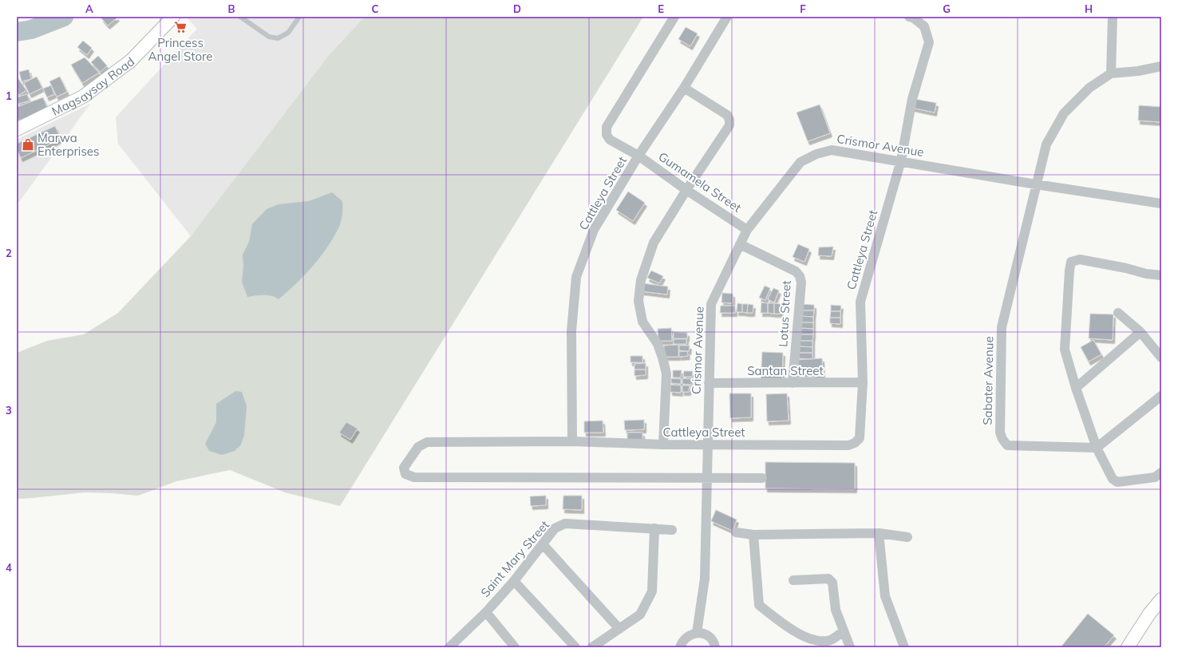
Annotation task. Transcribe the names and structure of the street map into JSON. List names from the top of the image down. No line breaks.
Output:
{"streets":{"main road":["Magsaysay Road"],"street":["Crismor Avenue","Gumamela Street","Cattleya Street","Lotus Street","Santan Street","Sabater Avenue","Saint Mary Street"]},"crossings":[["Crismor Avenue","Gumamela Street"],["Crismor Avenue","Cattleya Street"],["Crismor Avenue","Lotus Street"],["Crismor Avenue","Santan Street"],["Crismor Avenue","Sabater Avenue"],["Gumamela Street","Cattleya Street"],["Cattleya Street","Santan Street"],["Lotus Street","Santan Street"]],"places":{"supermarket":["Princess Angel Store"],"shop":["Marwa Enterprises"]},"grid":{"columns":["A","B","C","D","E","F","G","H"],"rows":["1","2","3","4"]}}
